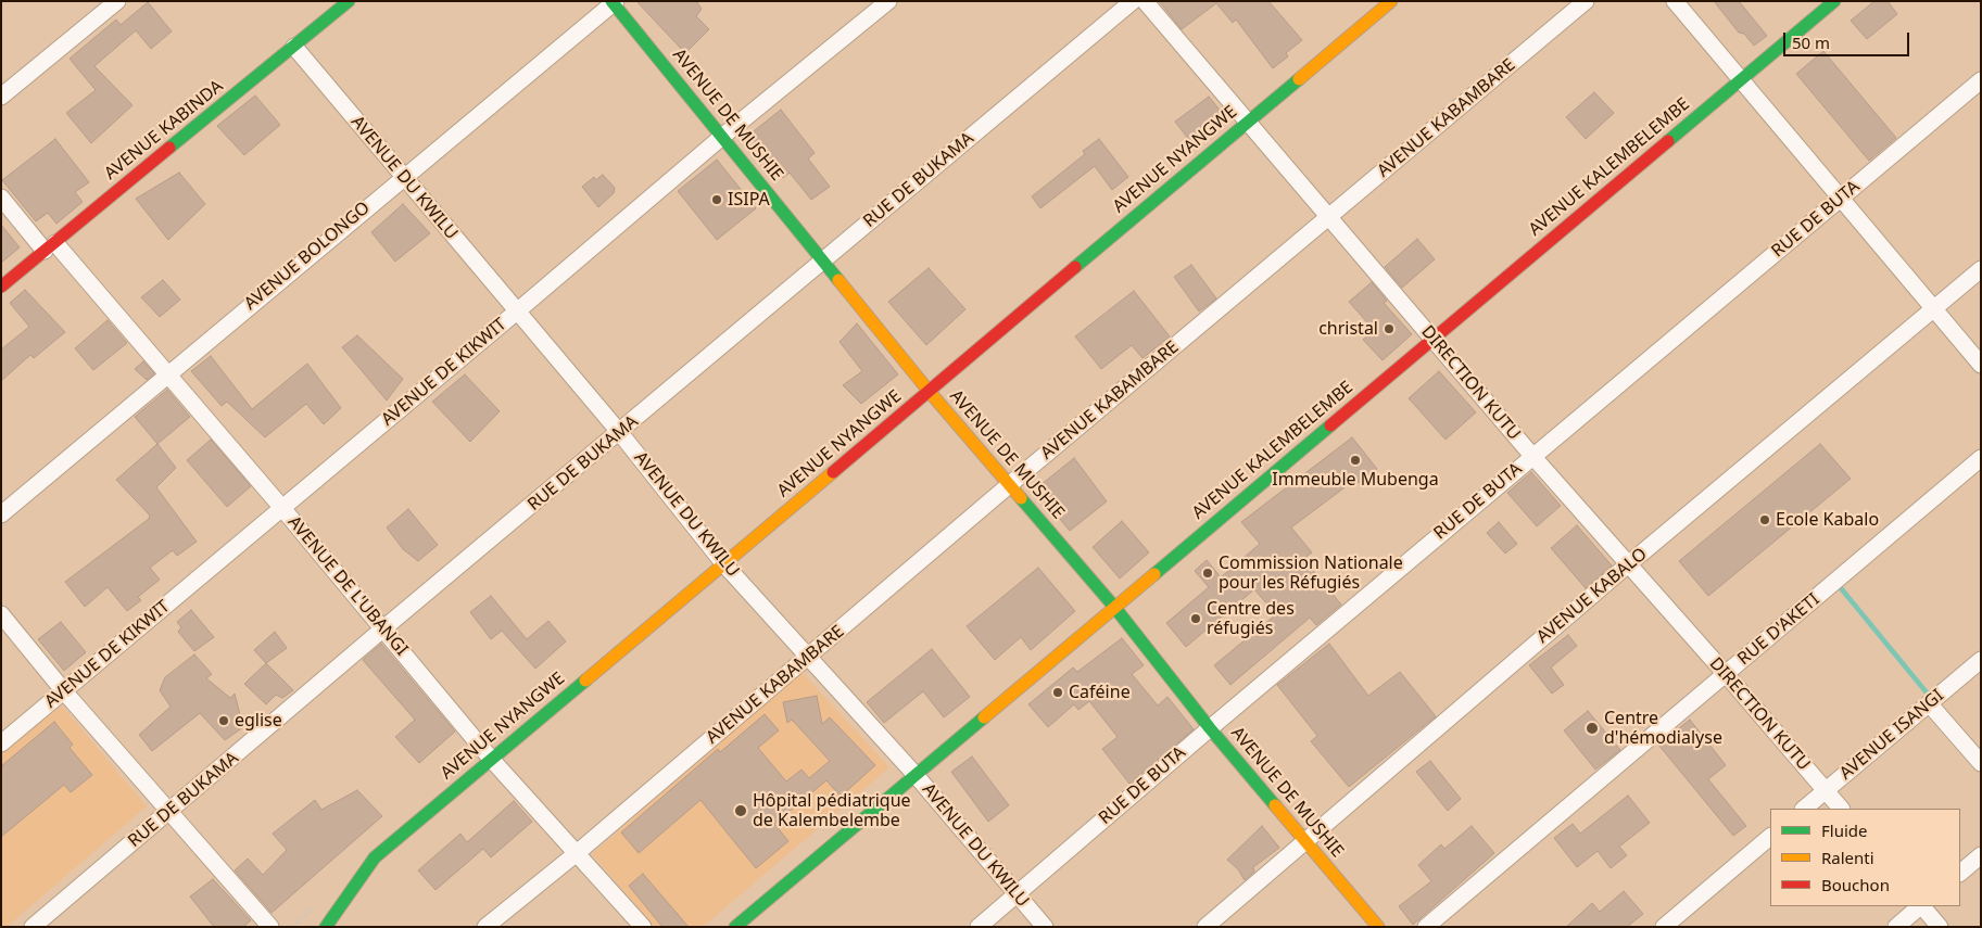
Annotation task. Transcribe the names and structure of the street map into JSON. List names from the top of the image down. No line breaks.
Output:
{"streets":{"street":["AVENUE DE MUSHIE","AVENUE KABAMBARE","AVENUE KABINDA","AVENUE NYANGWE","AVENUE KALEMBELEMBE","AVENUE DU KWILU","RUE DE BUKAMA","RUE DE BUTA","AVENUE BOLONGO","AVENUE DE KIKWIT","DIRECTION KUTU","AVENUE DE L'UBANGI","AVENUE KABALO","RUE D'AKETI","AVENUE ISANGI"]},"crossings":[["AVENUE DE MUSHIE","AVENUE KABAMBARE"],["AVENUE DE MUSHIE","AVENUE NYANGWE"],["AVENUE DE MUSHIE","AVENUE KALEMBELEMBE"],["AVENUE DE MUSHIE","RUE DE BUKAMA"],["AVENUE DE MUSHIE","RUE DE BUTA"],["AVENUE DE MUSHIE","AVENUE BOLONGO"],["AVENUE DE MUSHIE","AVENUE DE KIKWIT"],["AVENUE DE MUSHIE","AVENUE KABALO"],["AVENUE KABAMBARE","AVENUE DU KWILU"],["AVENUE KABAMBARE","DIRECTION KUTU"],["AVENUE KABAMBARE","AVENUE DE L'UBANGI"],["AVENUE KABINDA","AVENUE DU KWILU"],["AVENUE KABINDA","AVENUE DE L'UBANGI"],["AVENUE NYANGWE","AVENUE DU KWILU"],["AVENUE NYANGWE","DIRECTION KUTU"],["AVENUE NYANGWE","AVENUE DE L'UBANGI"],["AVENUE KALEMBELEMBE","AVENUE DU KWILU"],["AVENUE KALEMBELEMBE","DIRECTION KUTU"],["AVENUE DU KWILU","RUE DE BUKAMA"],["AVENUE DU KWILU","RUE DE BUTA"],["AVENUE DU KWILU","AVENUE BOLONGO"],["AVENUE DU KWILU","AVENUE DE KIKWIT"],["RUE DE BUKAMA","AVENUE DE L'UBANGI"],["RUE DE BUTA","DIRECTION KUTU"],["AVENUE BOLONGO","AVENUE DE L'UBANGI"],["AVENUE DE KIKWIT","AVENUE DE L'UBANGI"],["DIRECTION KUTU","AVENUE KABALO"],["DIRECTION KUTU","RUE D'AKETI"],["DIRECTION KUTU","AVENUE ISANGI"]],"places":["ISIPA","christal","Immeuble Mubenga","Ecole Kabalo","Commission Nationale pour les Réfugiés","Centre des réfugiés","Caféine","eglise","Centre d'hémodialyse","Hôpital pédiatrique de Kalembelembe"],"legend":["Fluide","Ralenti","Bouchon"],"scale_bar":"50 m"}
